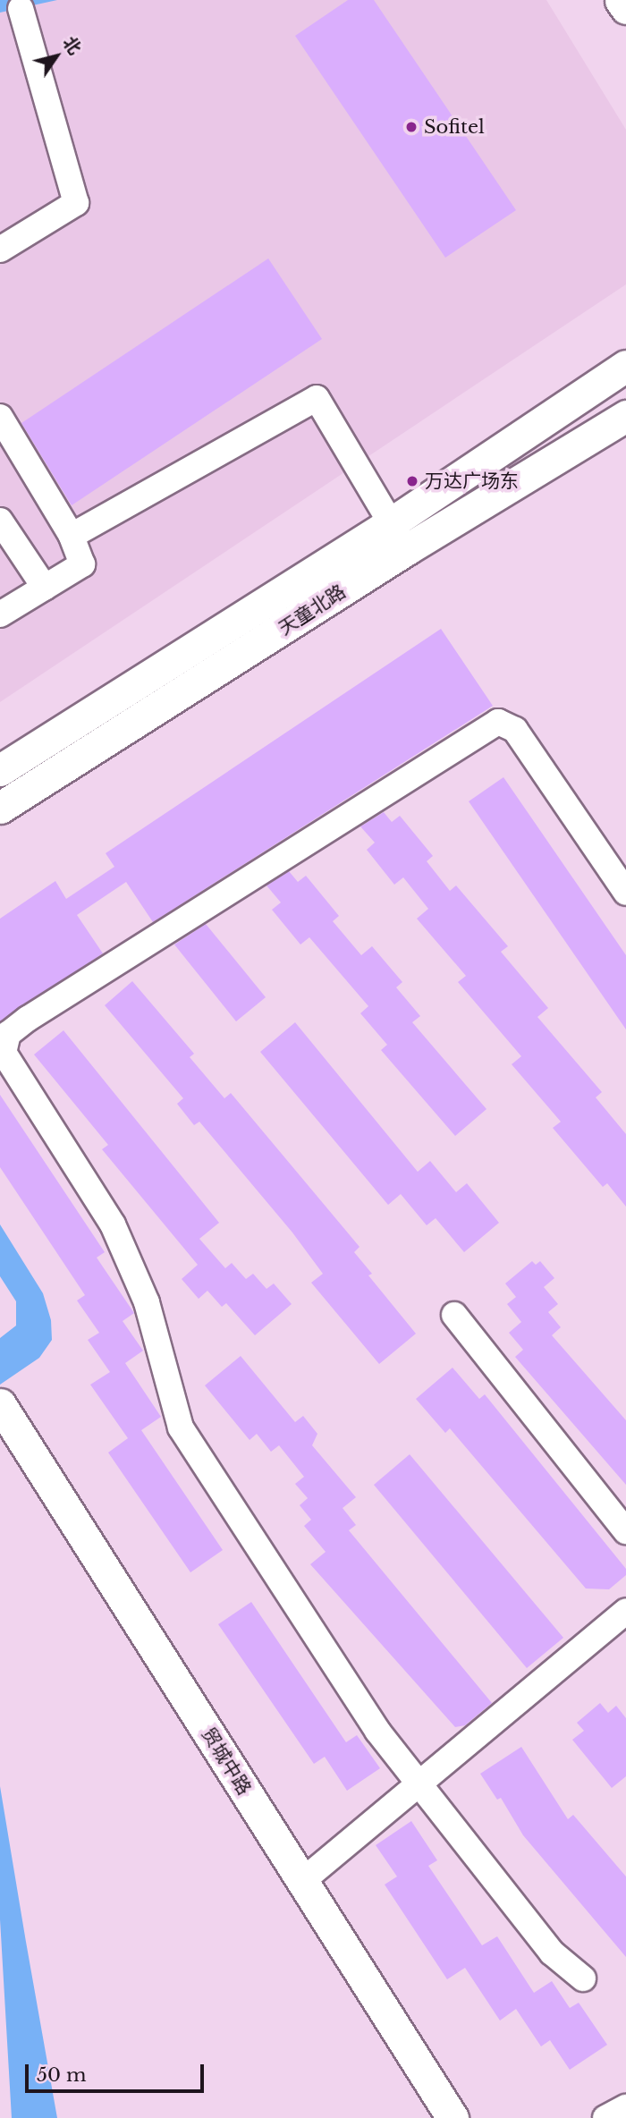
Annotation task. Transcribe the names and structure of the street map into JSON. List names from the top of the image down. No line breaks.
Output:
{"streets":{"main road":["天童北路","贸城中路"]},"places":["Sofitel","万达广场东"],"scale_bar":"50 m","north":"top right"}
